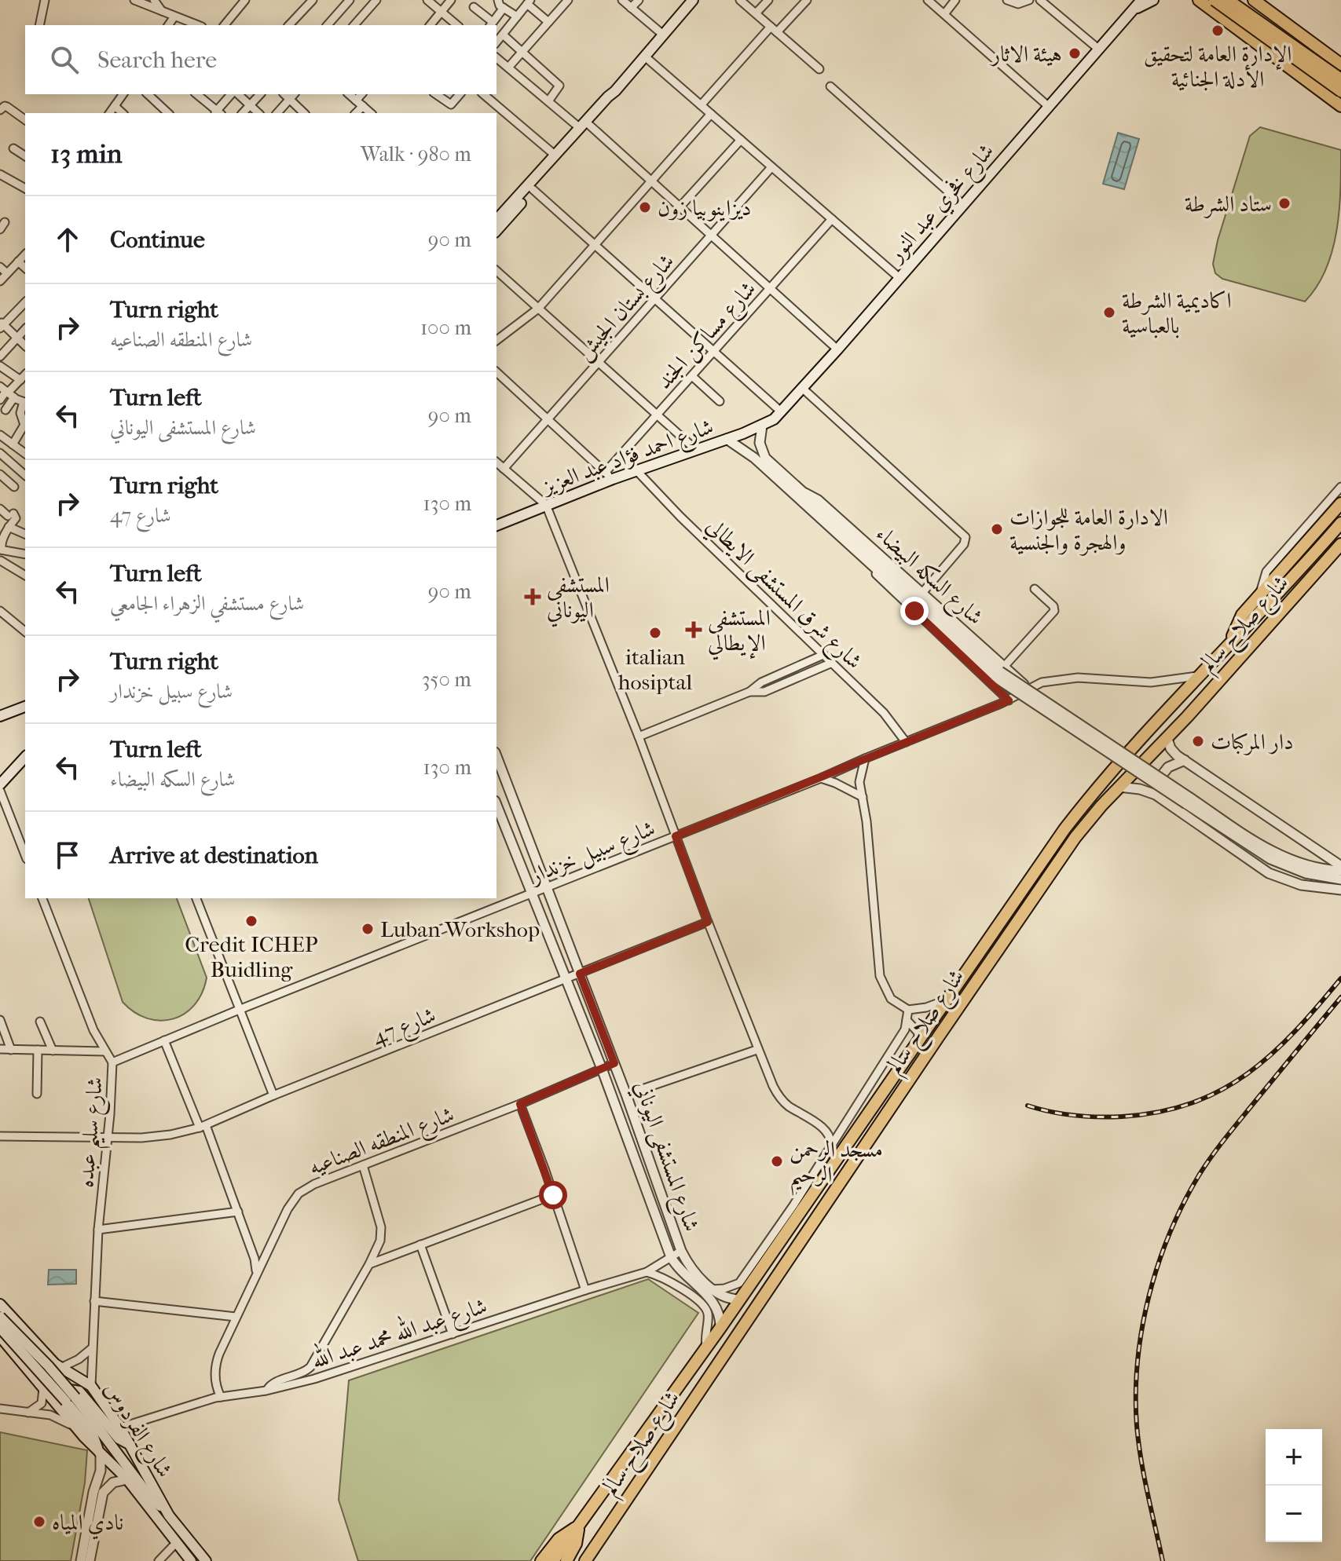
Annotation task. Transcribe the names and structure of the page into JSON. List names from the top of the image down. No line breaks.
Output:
{"streets":{"main road":["شارع فخري عبد النور","شارع احمد فؤاد عبد العزيز","شارع صلاح سالم","شارع الفردوس"],"street":["شارع بستان الجيش","شارع مساكن الجند","شارع السكه البيضاء","شارع شرق المستشفى الايطالي","شارع سبيل خزندار","شارع 47","شارع سليم عبده","شارع المنطقه الصناعيه","شارع المستشفى اليوناني","شارع عبد الله محمد عبد الله"]},"crossings":[["شارع فخري عبد النور","شارع احمد فؤاد عبد العزيز"],["شارع مساكن الجند","شارع احمد فؤاد عبد العزيز"],["شارع احمد فؤاد عبد العزيز","شارع شرق المستشفى الايطالي"],["شارع السكه البيضاء","شارع سبيل خزندار"],["شارع شرق المستشفى الايطالي","شارع سبيل خزندار"],["شارع صلاح سالم","شارع سبيل خزندار"],["شارع صلاح سالم","شارع المستشفى اليوناني"],["شارع سبيل خزندار","شارع سليم عبده"],["شارع سبيل خزندار","شارع المستشفى اليوناني"],["شارع 47","شارع سليم عبده"],["شارع 47","شارع المستشفى اليوناني"],["شارع سليم عبده","شارع الفردوس"],["شارع المنطقه الصناعيه","شارع المستشفى اليوناني"],["شارع المنطقه الصناعيه","شارع عبد الله محمد عبد الله"],["شارع المستشفى اليوناني","شارع عبد الله محمد عبد الله"],["شارع عبد الله محمد عبد الله","شارع الفردوس"]],"places":{"other":["الإدارة العامة لتحقيق الأدلة الجنائية","هيئة الاثار","ستاد الشرطة","ديزاينوبيا زون","اكاديمية الشرطة بالعباسية","الادارة العامة للجوازات والهجرة والجنسية","italian hosiptal","دار المركبات","Credit ICHEP Buidling","Luban Workshop","مسجد الرحمن الرحيم","نادي المياه"],"health":["المستشفى اليوناني","المستشفى الإيطالي"]},"page":{"search":"Search here","heading":["13 min","Walk · 980 m"],"list":[["Continue","90 m"],["Turn right","شارع المنطقه الصناعيه","100 m"],["Turn left","شارع المستشفى اليوناني","90 m"],["Turn right","شارع 47","130 m"],["Turn left","شارع مستشفي الزهراء الجامعي","90 m"],["Turn right","شارع سبيل خزندار","350 m"],["Turn left","شارع السكه البيضاء","130 m"],"Arrive at destination"],"map_buttons":["+","−"]}}
